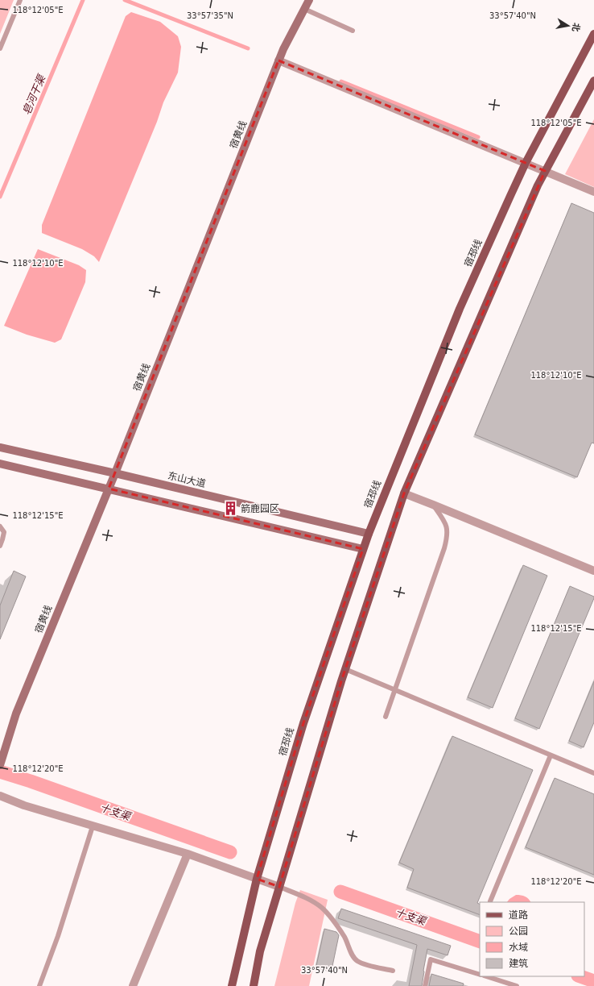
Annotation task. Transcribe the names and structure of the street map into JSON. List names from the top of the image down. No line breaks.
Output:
{"streets":{"main road":["宿黄线","宿邳线","东山大道"]},"crossings":[["宿黄线","东山大道"],["宿邳线","东山大道"]],"water":["皂河干渠","十支渠"],"places":{"building":["箭鹿园区"]},"legend":["道路","公园","水域","建筑"],"north":"right","coordinates":["118°12'05\"E","33°57'35\"N","33°57'40\"N","118°12'10\"E","118°12'15\"E","118°12'20\"E"]}
